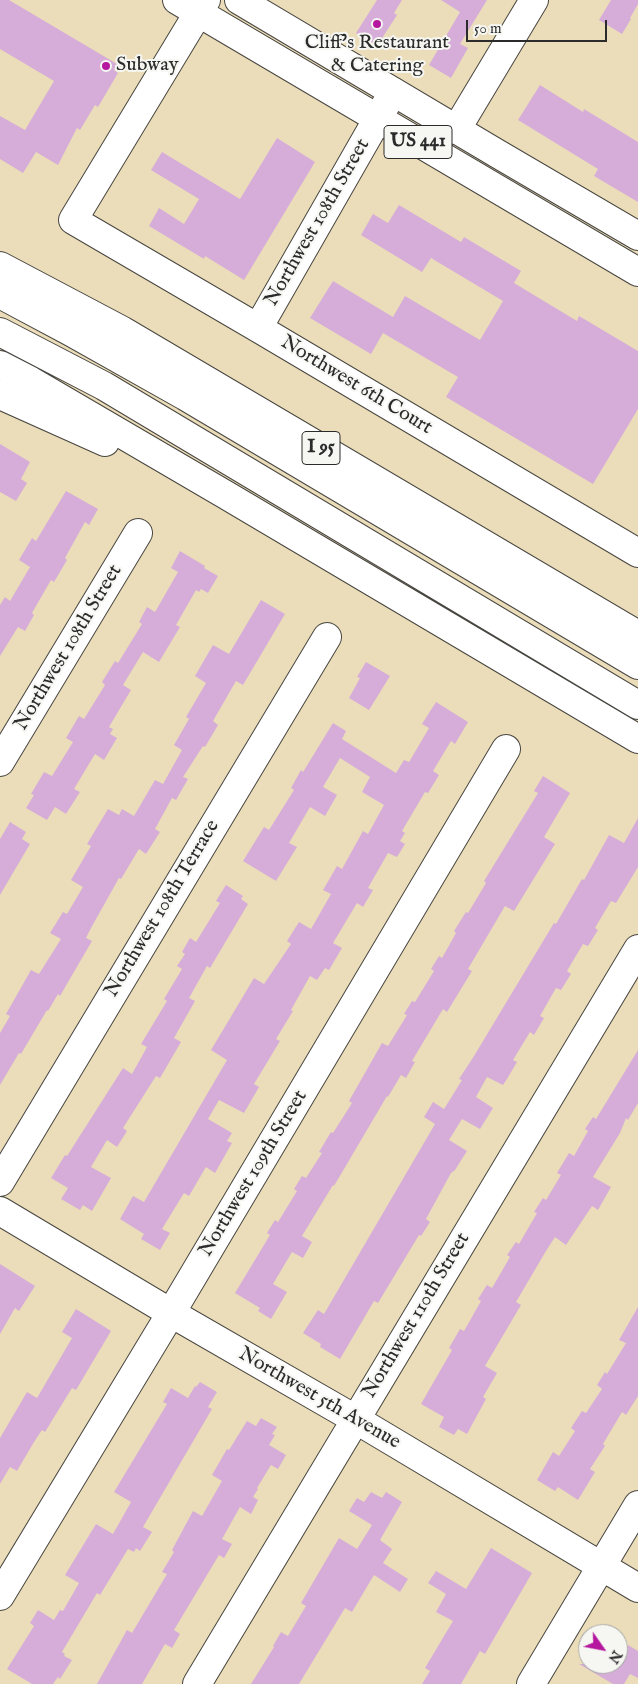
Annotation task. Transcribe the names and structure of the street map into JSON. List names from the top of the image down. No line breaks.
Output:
{"streets":{"main road":["US 441","Northwest 108th Street","Northwest 6th Court","I 95","Northwest 108th Terrace","Northwest 109th Street","Northwest 110th Street","Northwest 5th Avenue"]},"crossings":[["US 441","Northwest 108th Street"],["US 441","Northwest 6th Court"],["Northwest 108th Street","Northwest 6th Court"],["Northwest 109th Street","Northwest 5th Avenue"],["Northwest 110th Street","Northwest 5th Avenue"]],"places":["Cliff's Restaurant & Catering","Subway"],"scale_bar":"50 m","north":"bottom right"}
